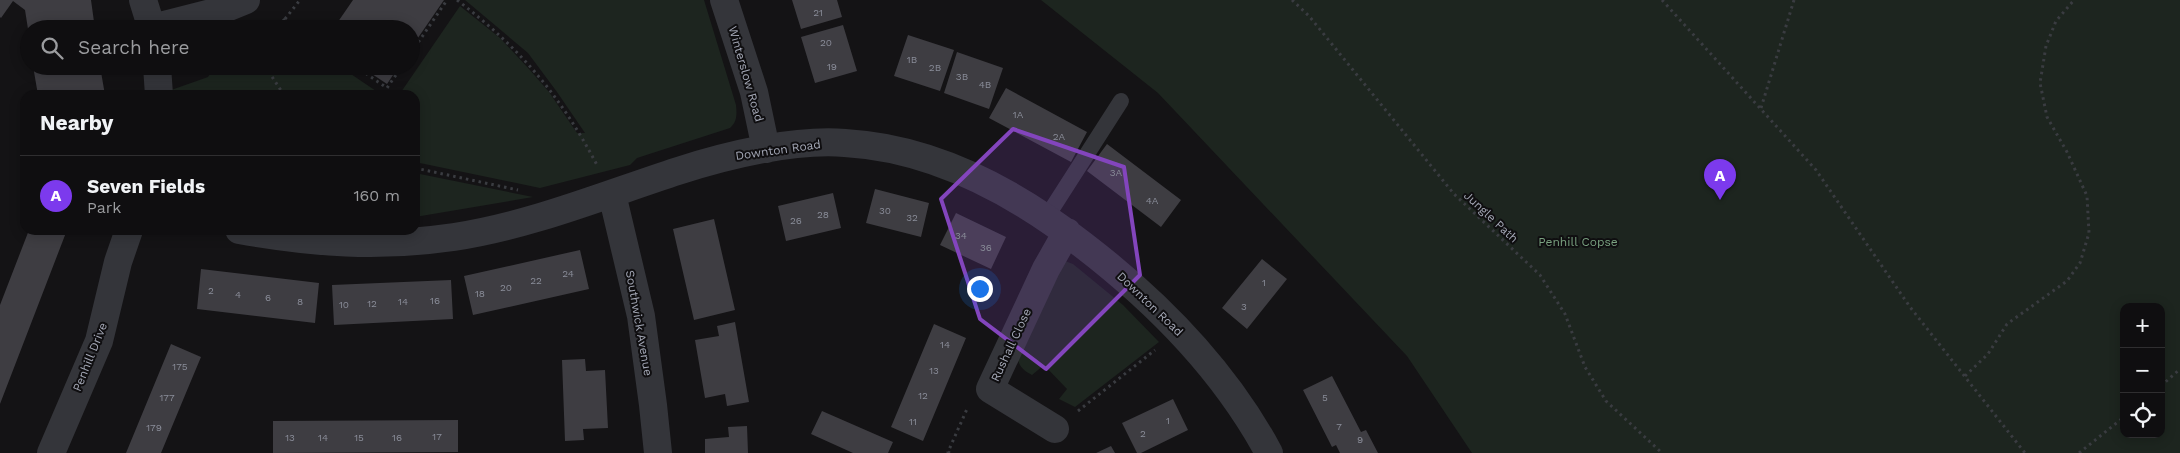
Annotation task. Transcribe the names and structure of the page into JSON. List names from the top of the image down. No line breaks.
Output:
{"streets":{"street":["Winterslow Road","Downton Road","Southwick Avenue","Rushall Close","Penhill Drive"],"path":["Jungle Path"]},"crossings":[["Winterslow Road","Downton Road"],["Downton Road","Southwick Avenue"],["Downton Road","Rushall Close"]],"parks":["Penhill Copse"],"house_numbers":["21","20","1B","19","2B","3B","4B","1A","2A","3A","4A","30","28","32","26","34","36","24","22","1","20","2","18","4","6","16","8","14","12","10","3","14","175","13","12","177","5","1","11","7","179","2","17","13","14","15","16","9"],"page":{"search":"Search here","heading":"Nearby","list":[{"mark":"A","name":"Seven Fields","note":"Park","value":"160 m"}],"pins":"A","map_buttons":["+","−"]}}
